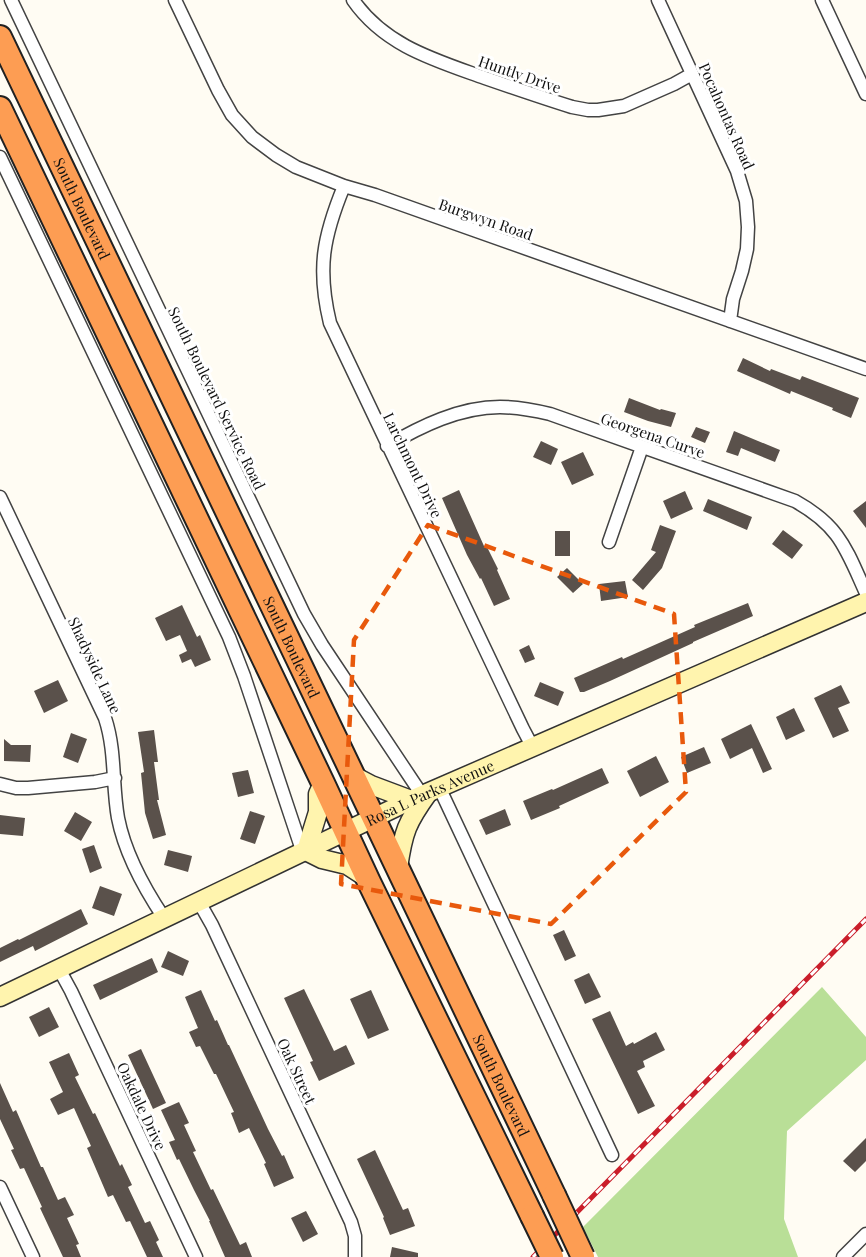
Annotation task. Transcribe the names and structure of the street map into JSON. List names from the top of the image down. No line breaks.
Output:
{"streets":{"highway":["South Boulevard"],"street":["Huntly Drive","Pocahontas Road","Burgwyn Road","South Boulevard Service Road","Georgena Curve","Larchmont Drive","Shadyside Lane","Rosa L Parks Avenue","Oak Street","Oakdale Drive"]},"crossings":[["Huntly Drive","Pocahontas Road"],["Pocahontas Road","Burgwyn Road"],["South Boulevard","Rosa L Parks Avenue"],["Burgwyn Road","Larchmont Drive"],["South Boulevard Service Road","Rosa L Parks Avenue"],["Georgena Curve","Larchmont Drive"],["Larchmont Drive","Rosa L Parks Avenue"],["Shadyside Lane","Rosa L Parks Avenue"],["Rosa L Parks Avenue","Oak Street"],["Rosa L Parks Avenue","Oakdale Drive"]]}
